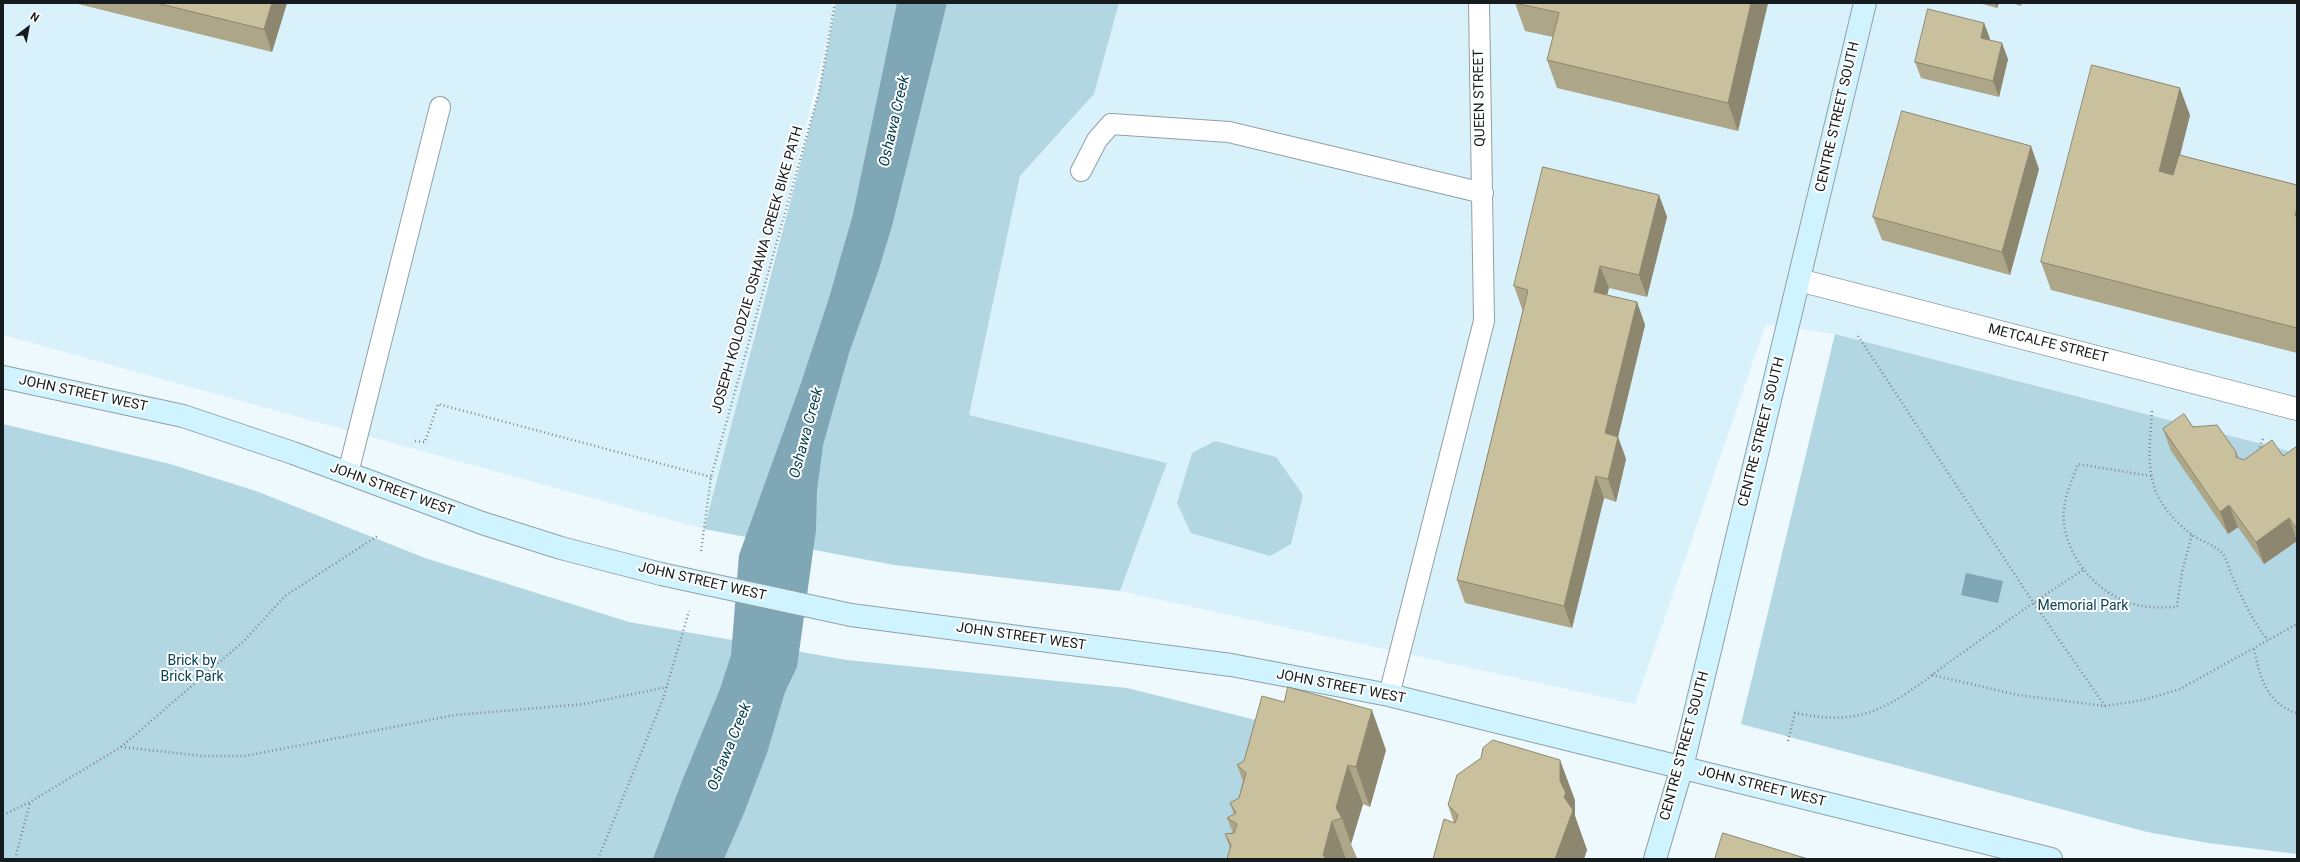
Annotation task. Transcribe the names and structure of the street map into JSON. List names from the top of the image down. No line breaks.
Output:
{"streets":{"street":["CENTRE STREET SOUTH","METCALFE STREET","JOHN STREET WEST"],"lane":["QUEEN STREET"],"path":["JOSEPH KOLODZIE OSHAWA CREEK BIKE PATH"]},"crossings":[["QUEEN STREET","JOHN STREET WEST"],["CENTRE STREET SOUTH","METCALFE STREET"],["CENTRE STREET SOUTH","JOHN STREET WEST"]],"water":["Oshawa Creek"],"parks":["Memorial Park","Brick by Brick Park"],"north":"top right"}
